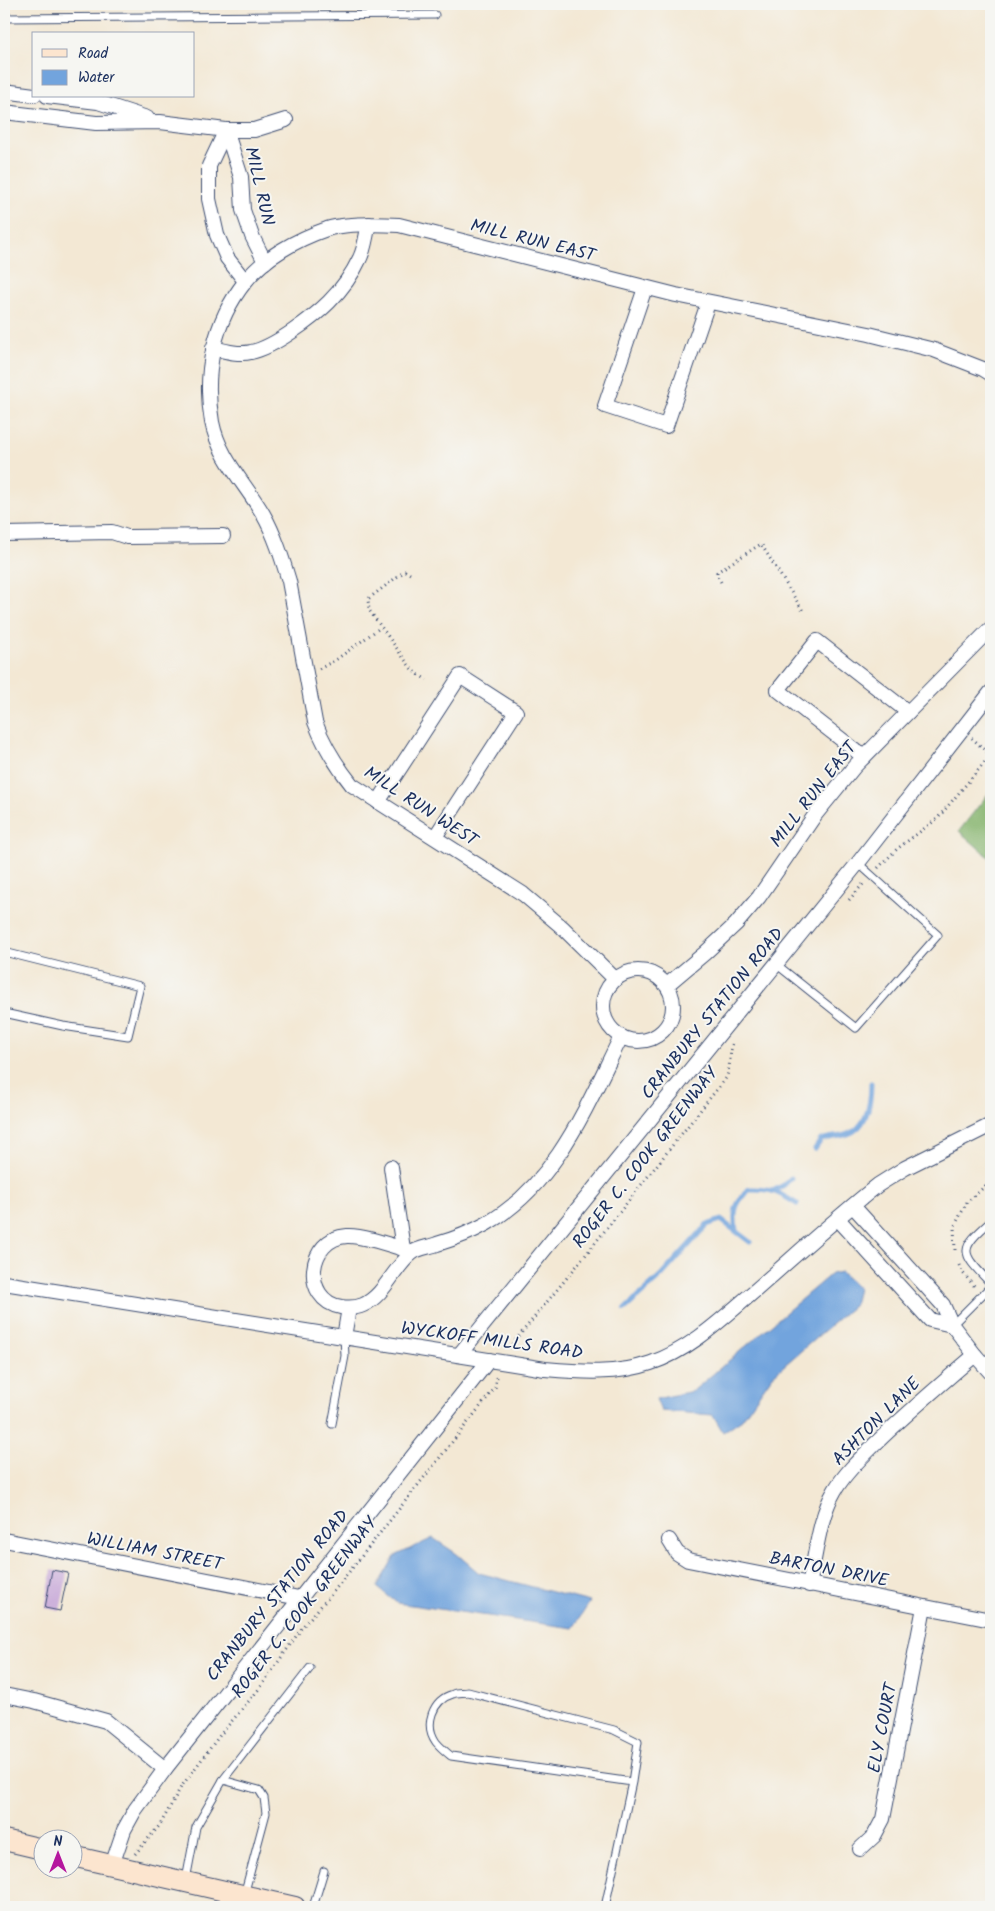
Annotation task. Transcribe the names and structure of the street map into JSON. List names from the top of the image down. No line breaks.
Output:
{"streets":{"street":["MILL RUN","MILL RUN EAST","MILL RUN WEST","CRANBURY STATION ROAD","WYCKOFF MILLS ROAD","ASHTON LANE","WILLIAM STREET","BARTON DRIVE","ELY COURT"],"path":["ROGER C. COOK GREENWAY"]},"crossings":[["MILL RUN","MILL RUN EAST"],["MILL RUN EAST","MILL RUN WEST"],["CRANBURY STATION ROAD","WYCKOFF MILLS ROAD"],["CRANBURY STATION ROAD","WILLIAM STREET"],["ASHTON LANE","BARTON DRIVE"],["BARTON DRIVE","ELY COURT"]],"legend":["Road","Water"],"north":"top"}
